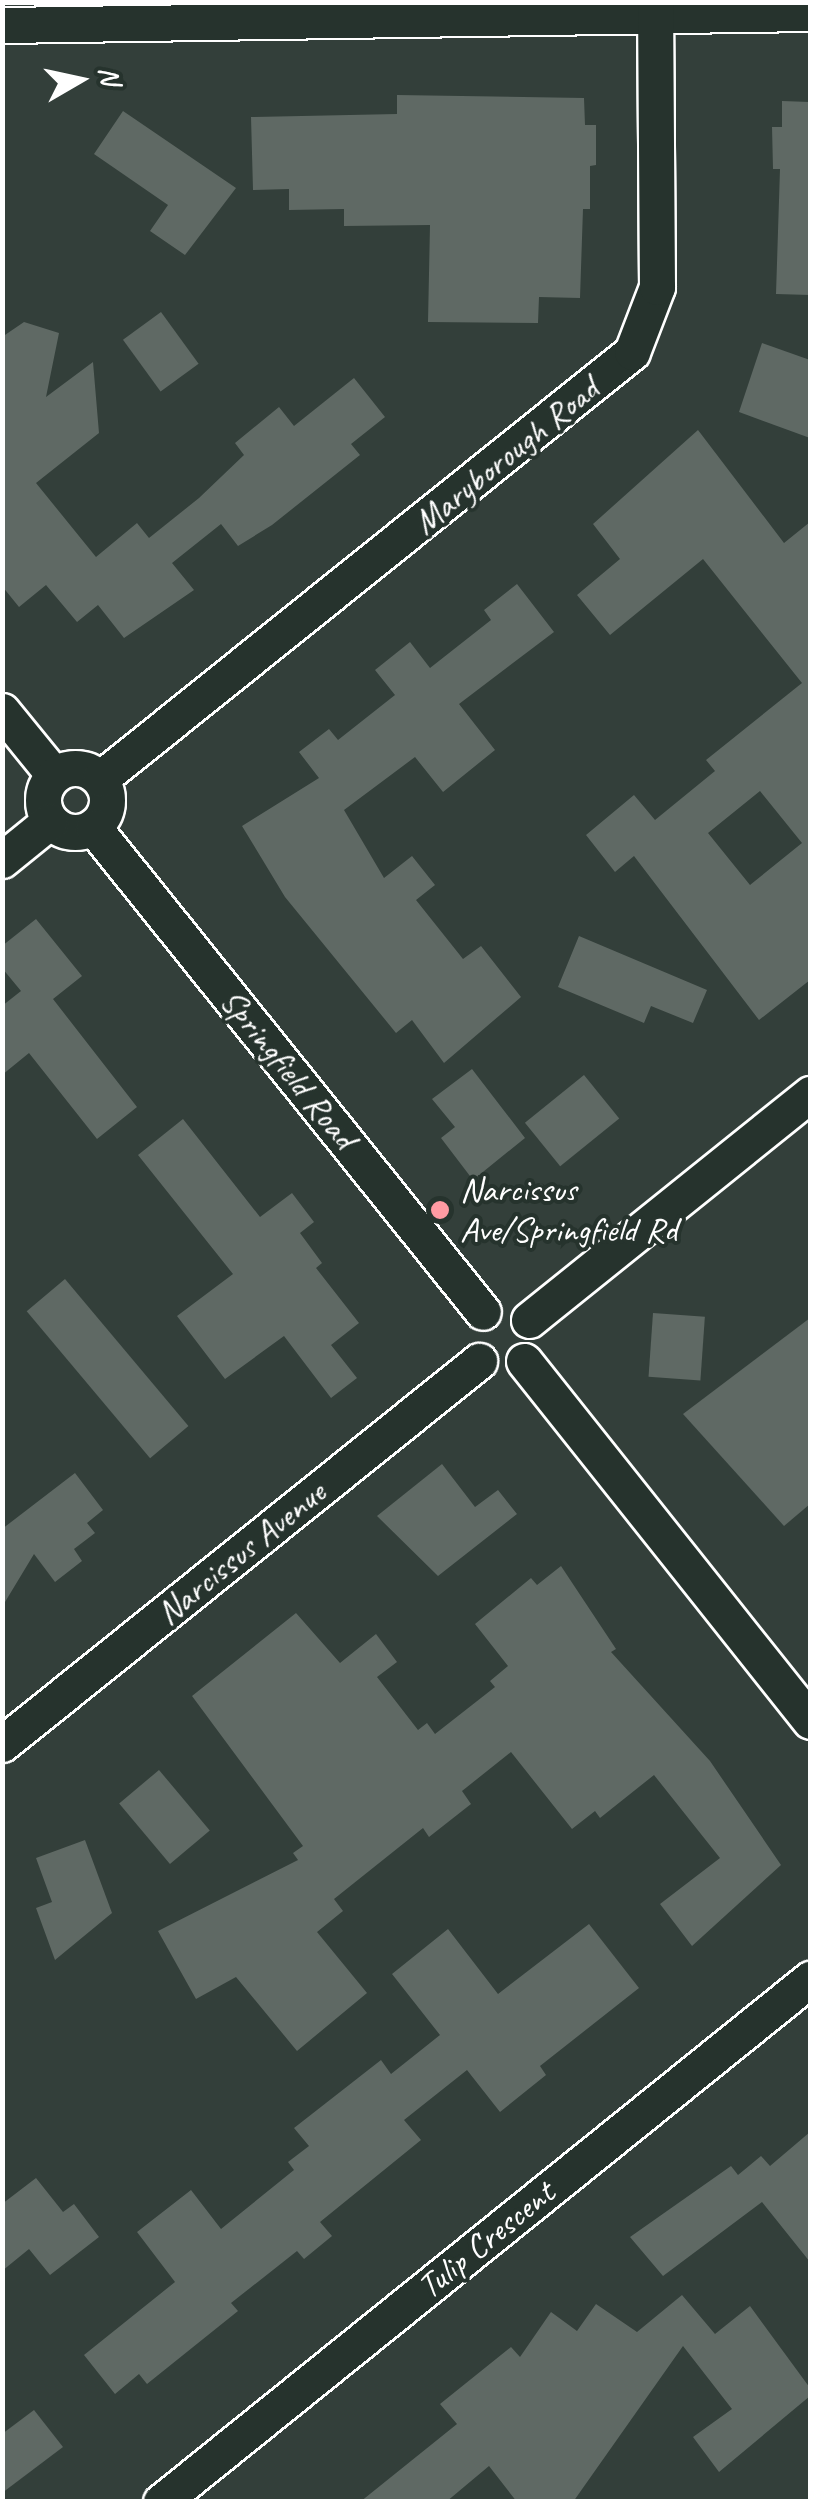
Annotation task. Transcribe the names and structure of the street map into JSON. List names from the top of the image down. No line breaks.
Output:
{"streets":{"street":["Maryborough Road","Springfield Road","Narcissus Avenue","Tulip Crescent"]},"crossings":[["Maryborough Road","Springfield Road"],["Springfield Road","Narcissus Avenue"]],"places":["Narcissus Ave/Springfield Rd"],"north":"right"}
